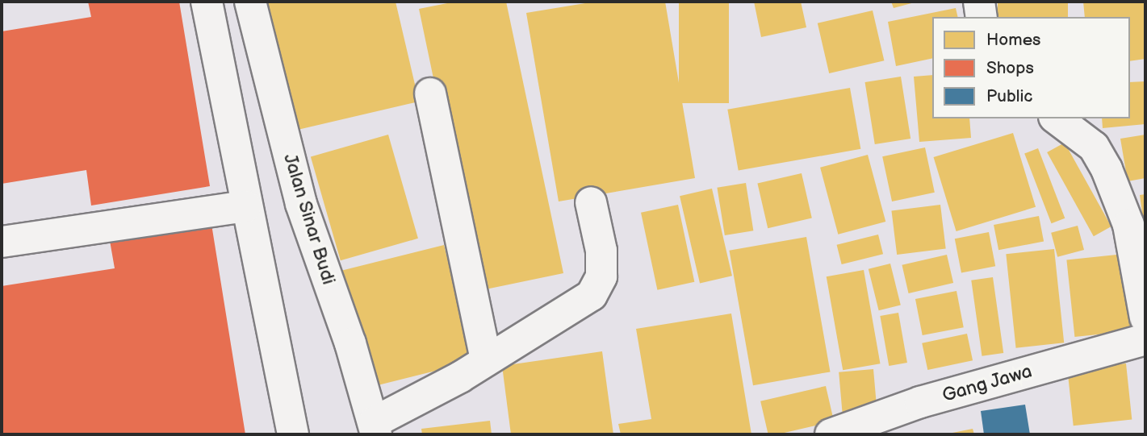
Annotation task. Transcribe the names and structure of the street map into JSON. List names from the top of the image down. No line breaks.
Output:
{"streets":{"street":["Jalan Sinar Budi","Gang Jawa"]},"legend":["Homes","Shops","Public"]}
